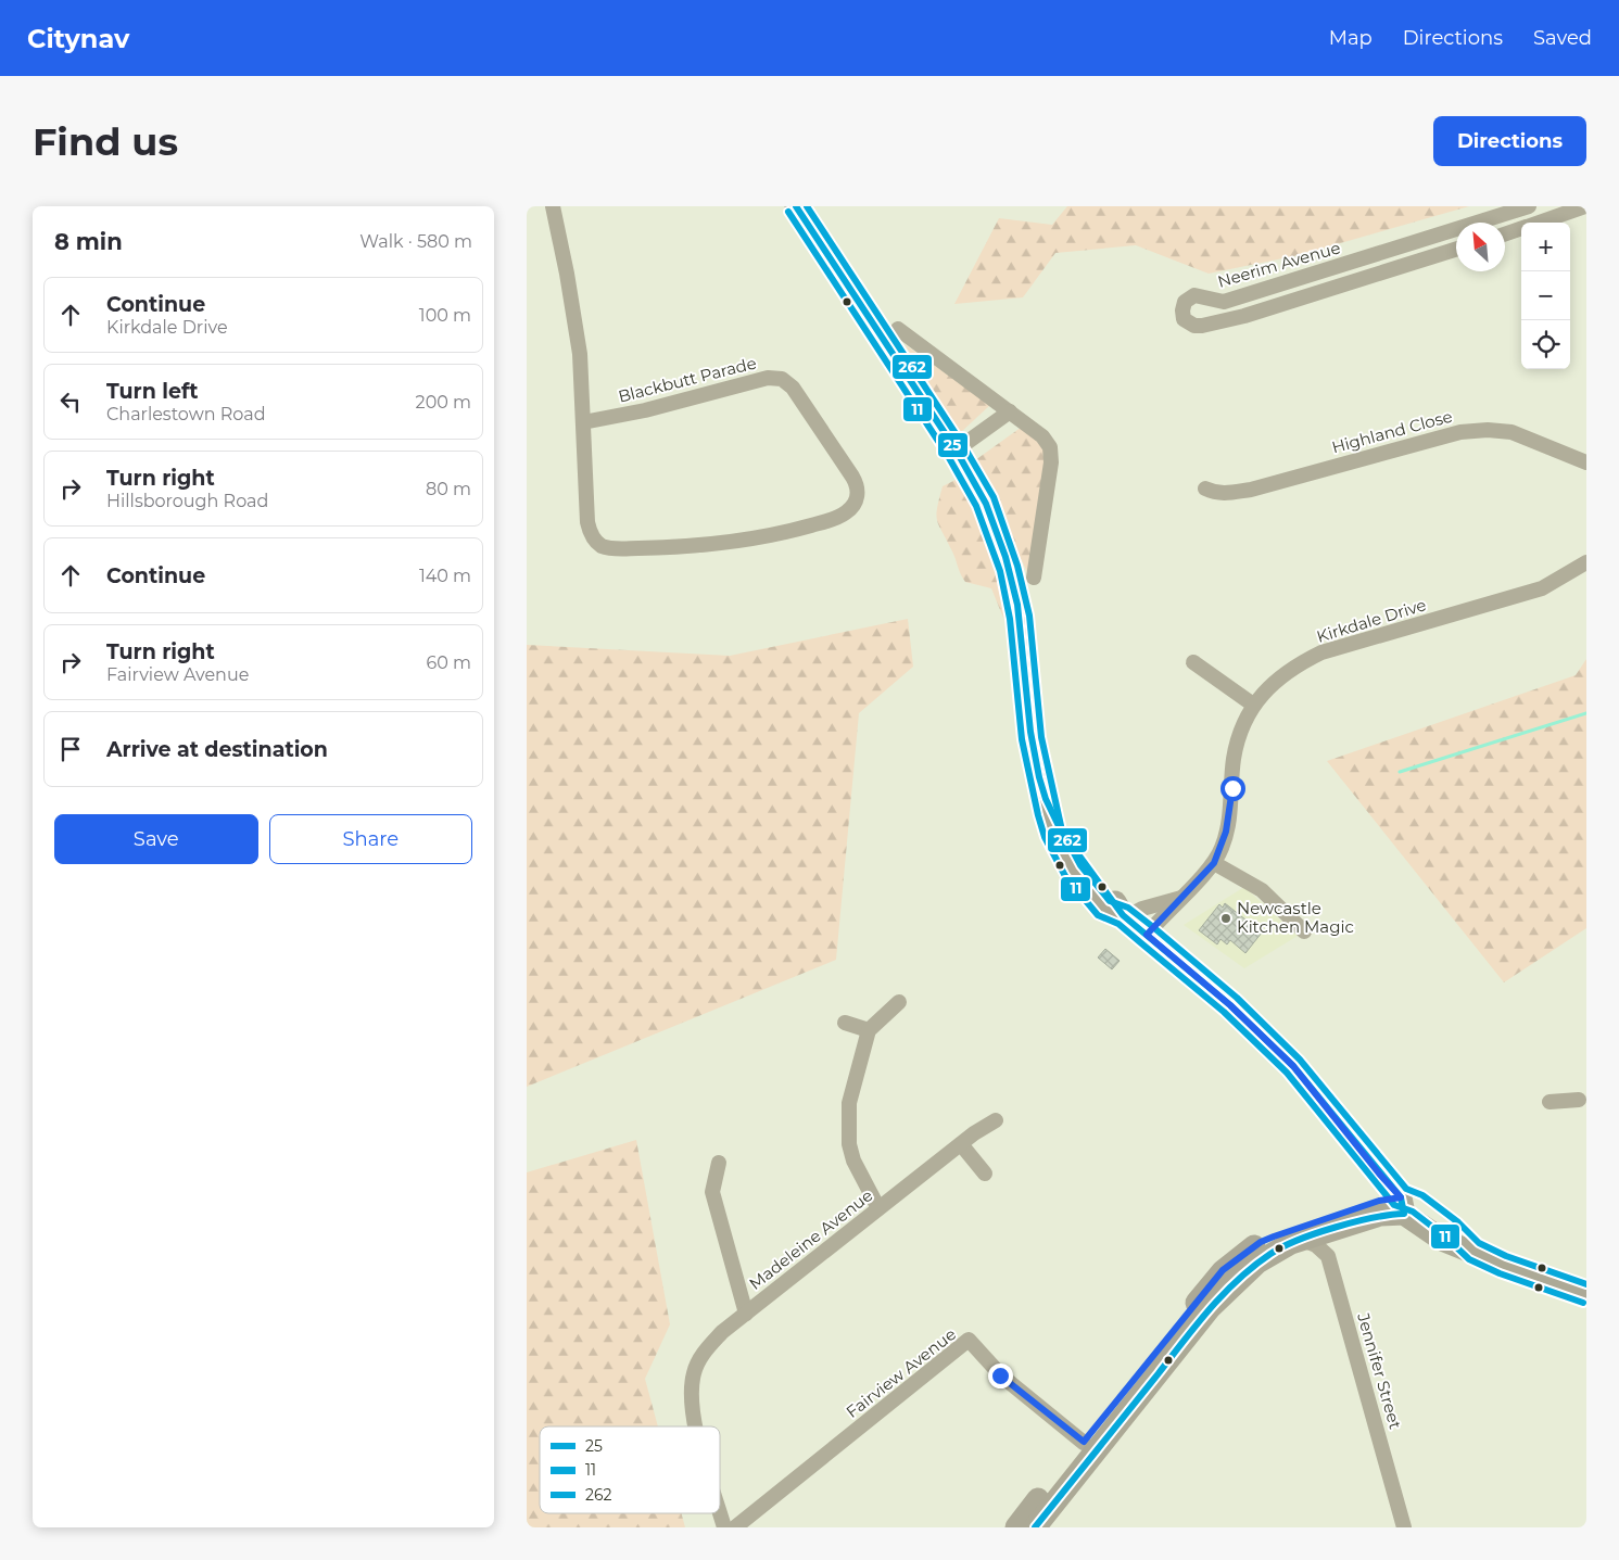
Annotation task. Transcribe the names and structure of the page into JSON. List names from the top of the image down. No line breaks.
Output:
{"streets":{"street":["Neerim Avenue","Blackbutt Parade","Highland Close","Kirkdale Drive","Madeleine Avenue","Jennifer Street","Fairview Avenue"]},"places":["Newcastle Kitchen Magic"],"lines":["transit line 25","transit line 262","transit line 11"],"legend":["25","11","262"],"north":"top left","page":{"header":"Citynav","nav":["Map","Directions","Saved"],"buttons":["Directions",["Save","Share"]],"title":"Find us","heading":["8 min","Walk · 580 m"],"map_buttons":["+","−"],"list":[["Continue","Kirkdale Drive","100 m"],["Turn left","Charlestown Road","200 m"],["Turn right","Hillsborough Road","80 m"],["Continue","140 m"],["Turn right","Fairview Avenue","60 m"],"Arrive at destination"]}}
